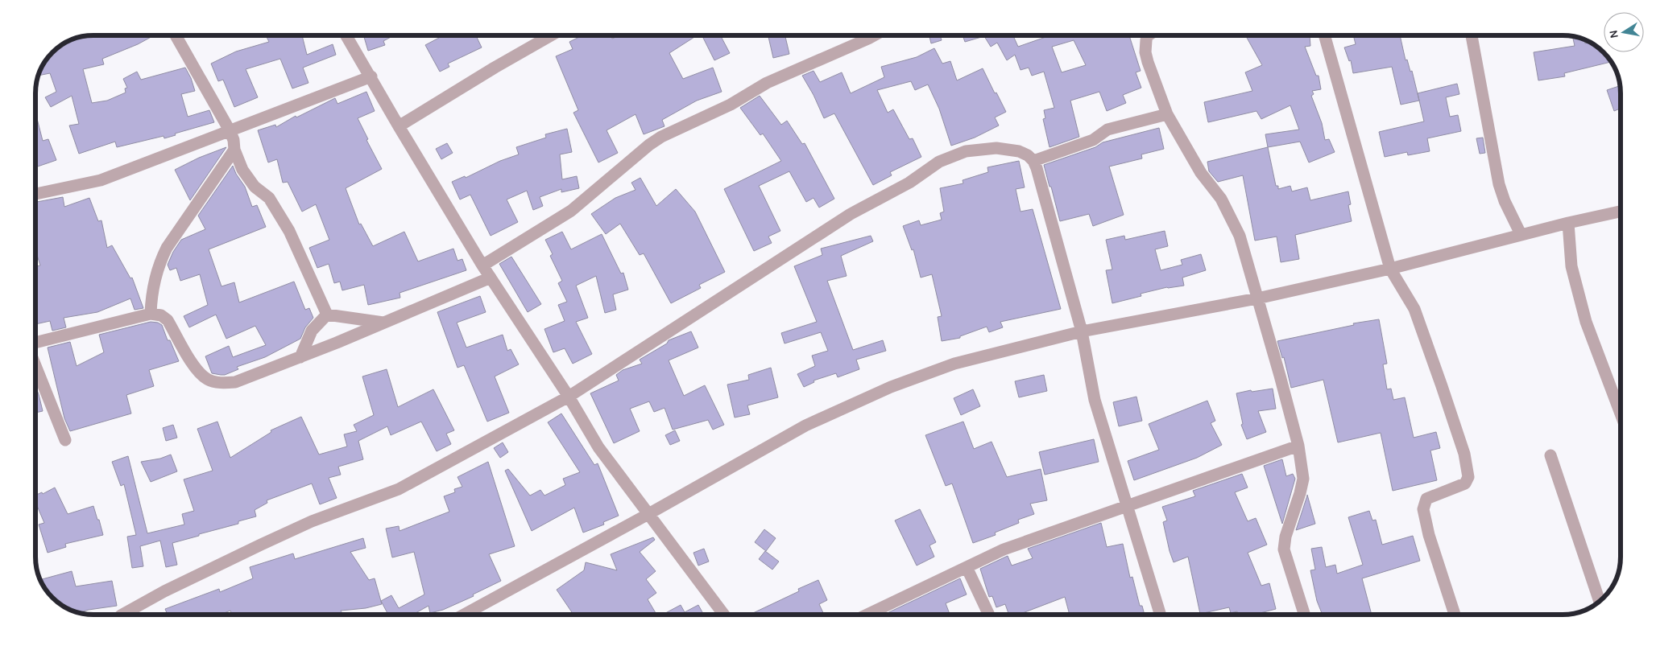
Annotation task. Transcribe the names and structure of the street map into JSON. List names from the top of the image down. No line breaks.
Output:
{"north":"left"}
